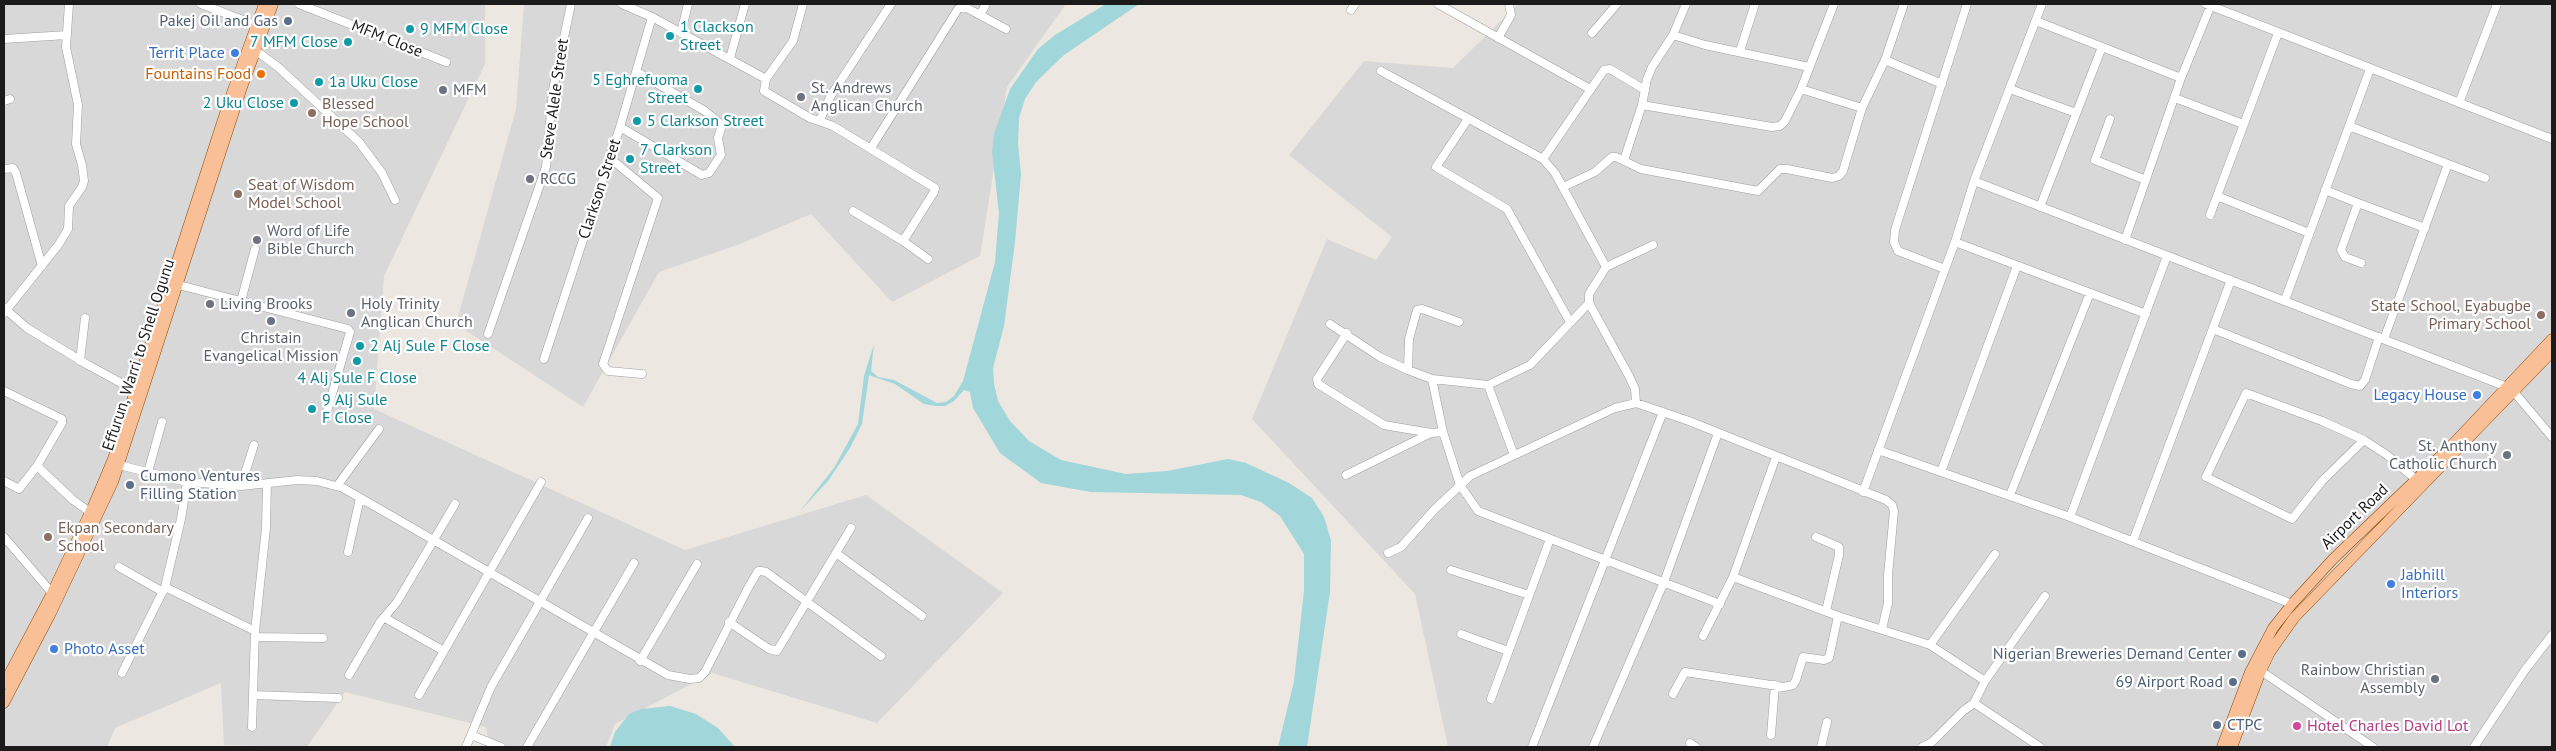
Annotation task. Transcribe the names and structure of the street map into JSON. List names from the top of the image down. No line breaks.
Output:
{"streets":{"main road":["Effurun, Warri to Shell Ogunu","Airport Road"],"street":["MFM Close","Steve Alele Street","Clarkson Street"]},"places":["Pakej Oil and Gas","9 MFM Close","1 Clackson Street","7 MFM Close","Territ Place","Fountains Food","1a Uku Close","5 Eghrefuoma Street","MFM","St. Andrews Anglican Church","2 Uku Close","Blessed Hope School","5 Clarkson Street","7 Clarkson Street","RCCG","Seat of Wisdom Model School","Word of Life Bible Church","Living Brooks","Holy Trinity Anglican Church","State School, Eyabugbe Primary School","Christain Evangelical Mission","2 Alj Sule F Close","4 Alj Sule F Close","Legacy House","9 Alj Sule F Close","St. Anthony Catholic Church","Cumono Ventures Filling Station","Ekpan Secondary School","Jabhill Interiors","Photo Asset","Nigerian Breweries Demand Center","Rainbow Christian Assembly","69 Airport Road","CTPC","Hotel Charles David Lot"]}
